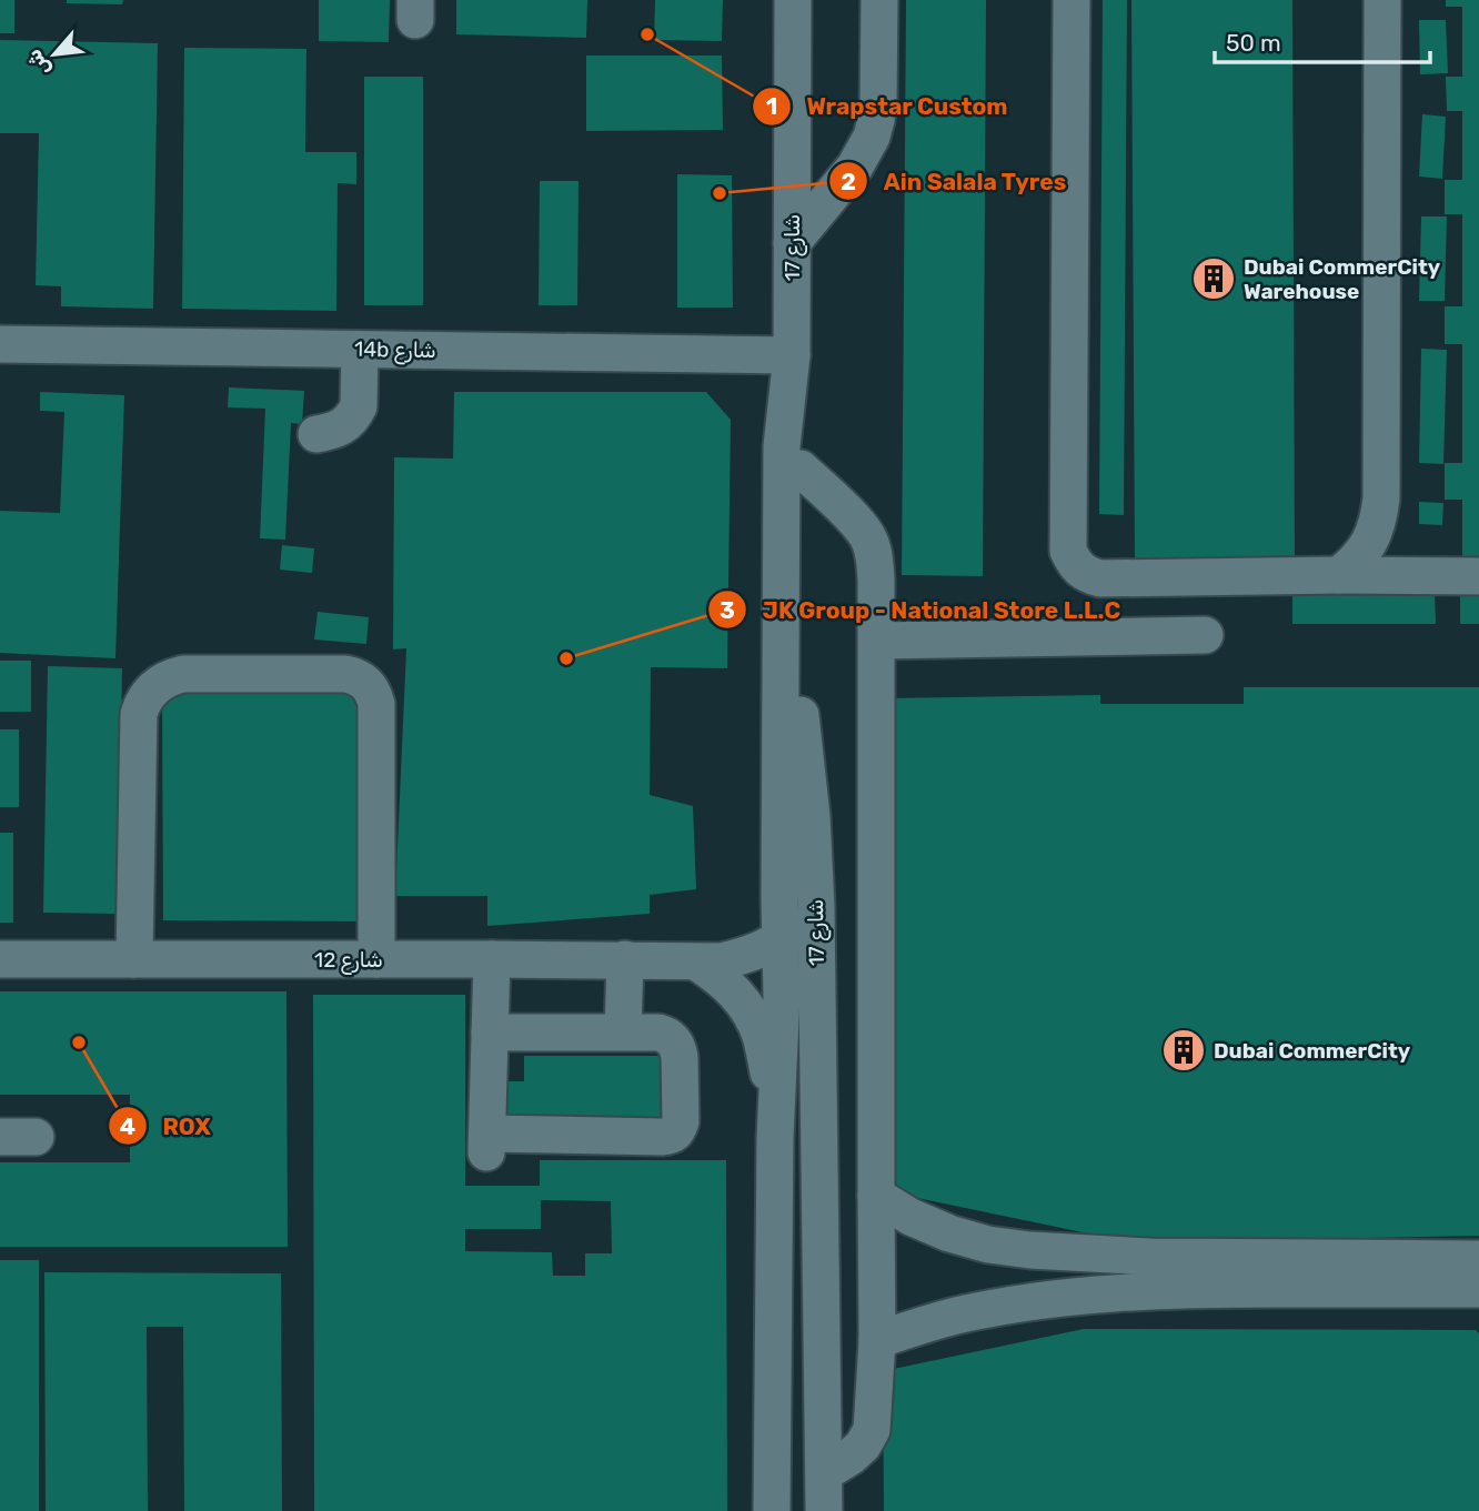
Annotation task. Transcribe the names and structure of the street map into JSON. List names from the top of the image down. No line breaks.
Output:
{"streets":{"street":["شارع 17","14b شارع","شارع 12"]},"crossings":[["شارع 17","14b شارع"],["شارع 17","شارع 12"]],"places":{"other":["Wrapstar Custom","Ain Salala Tyres","JK Group - National Store L.L.C","ROX"],"building":["Dubai CommerCity Warehouse","Dubai CommerCity"]},"scale_bar":"50 m","north":"bottom left"}
